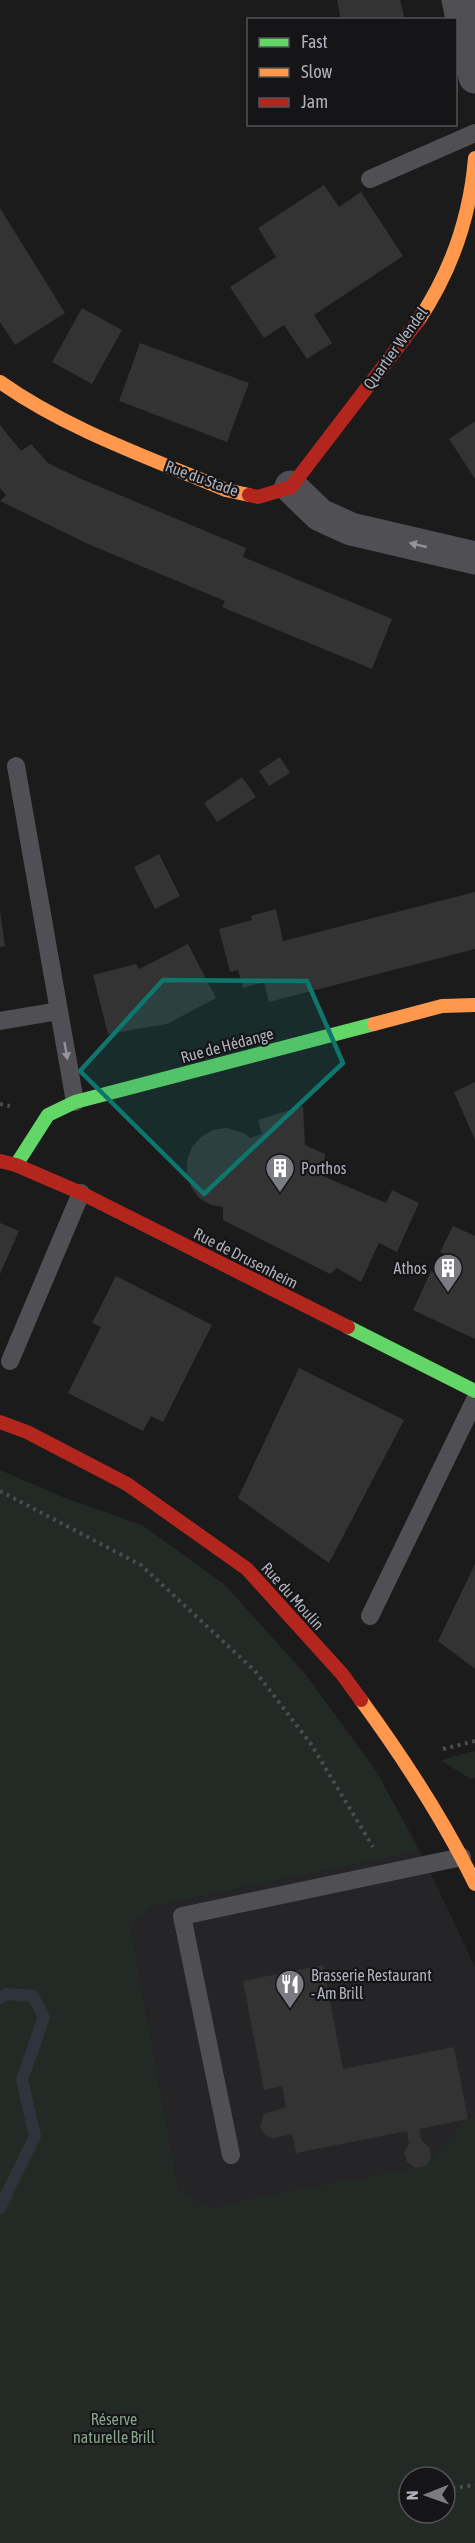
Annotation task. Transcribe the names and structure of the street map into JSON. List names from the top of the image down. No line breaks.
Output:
{"streets":{"street":["Quartier Wendel","Rue du Stade","Rue de Hédange","Rue de Drusenheim","Rue du Moulin"]},"crossings":[["Quartier Wendel","Rue du Stade"],["Rue de Hédange","Rue de Drusenheim"]],"parks":["Réserve naturelle Brill"],"places":{"building":["Porthos","Athos"],"restaurant":["Brasserie Restaurant - Am Brill"]},"legend":["Fast","Slow","Jam"],"north":"left"}
